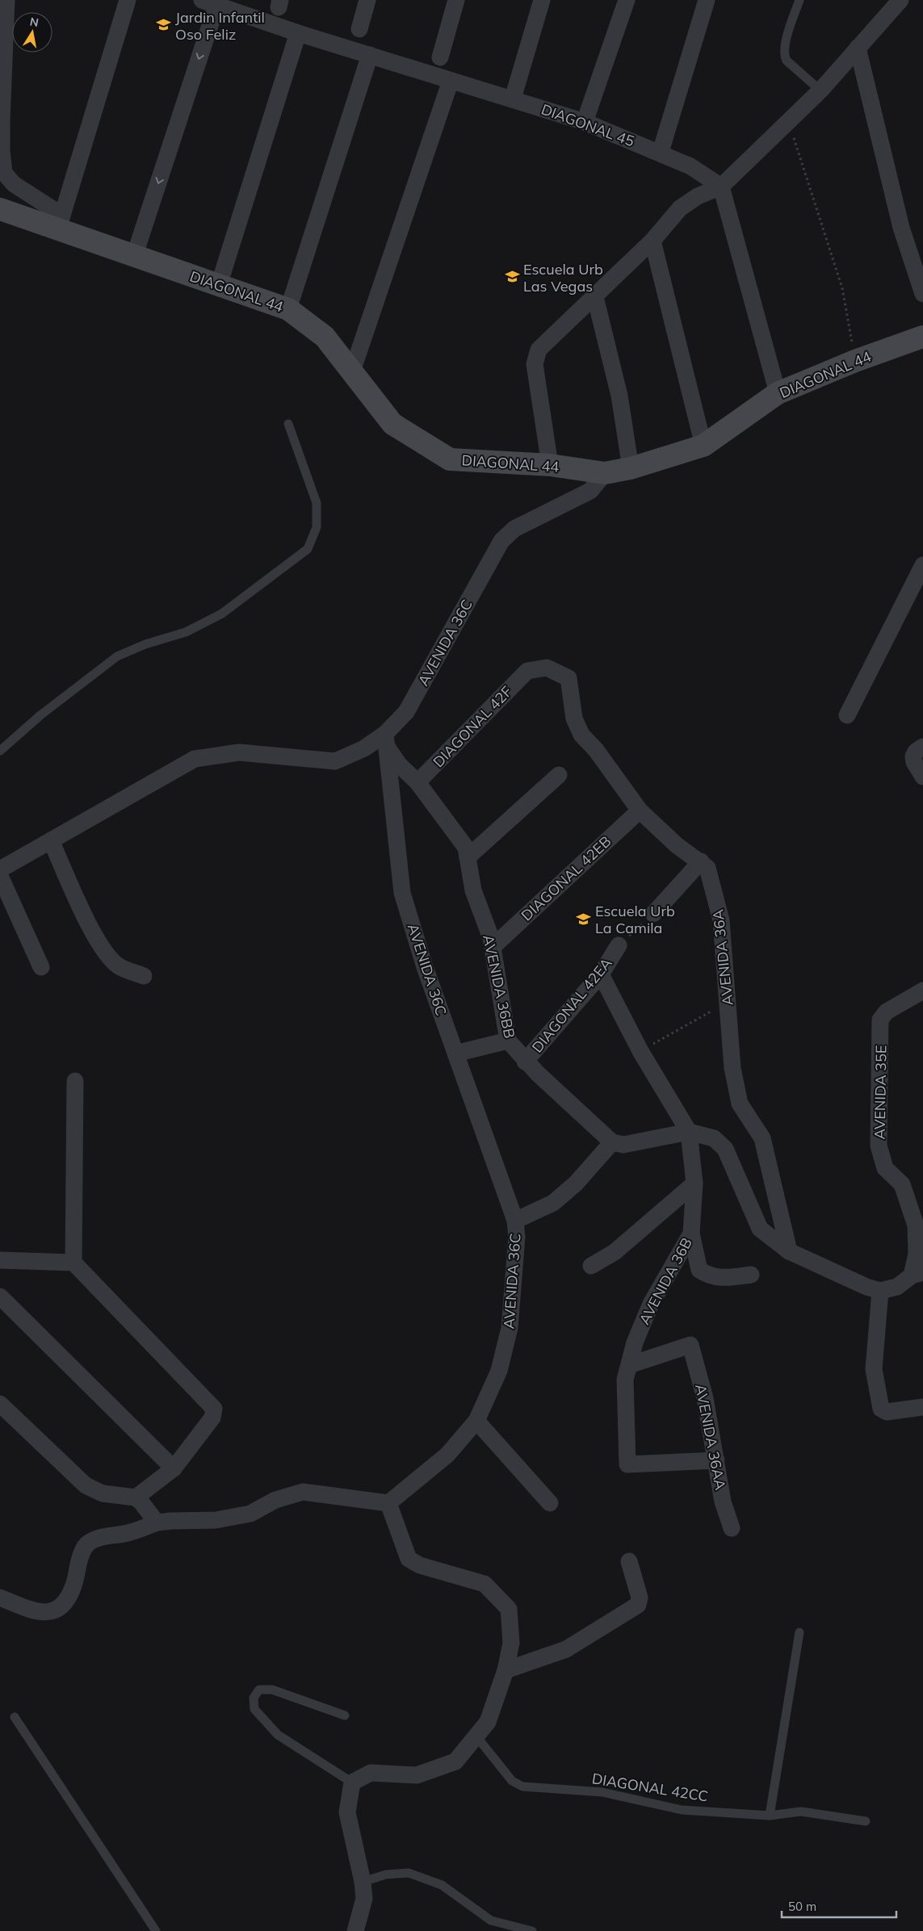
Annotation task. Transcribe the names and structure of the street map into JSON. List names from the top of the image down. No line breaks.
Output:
{"streets":{"main road":["DIAGONAL 44"],"street":["DIAGONAL 45","AVENIDA 36C","DIAGONAL 42F","DIAGONAL 42EB","AVENIDA 36A","AVENIDA 36BB","DIAGONAL 42EA","AVENIDA 35E","AVENIDA 36B","AVENIDA 36AA"],"lane":["DIAGONAL 42CC"]},"crossings":[["DIAGONAL 44","AVENIDA 36C"],["AVENIDA 36C","AVENIDA 36BB"],["DIAGONAL 42F","AVENIDA 36A"],["DIAGONAL 42F","AVENIDA 36BB"],["DIAGONAL 42EB","AVENIDA 36A"],["DIAGONAL 42EB","AVENIDA 36BB"],["AVENIDA 36BB","DIAGONAL 42EA"],["DIAGONAL 42EA","AVENIDA 36B"],["AVENIDA 36B","AVENIDA 36AA"]],"places":{"school or university":["Jardin Infantil Oso Feliz","Escuela Urb Las Vegas","Escuela Urb La Camila"]},"scale_bar":"50 m","north":"top"}
